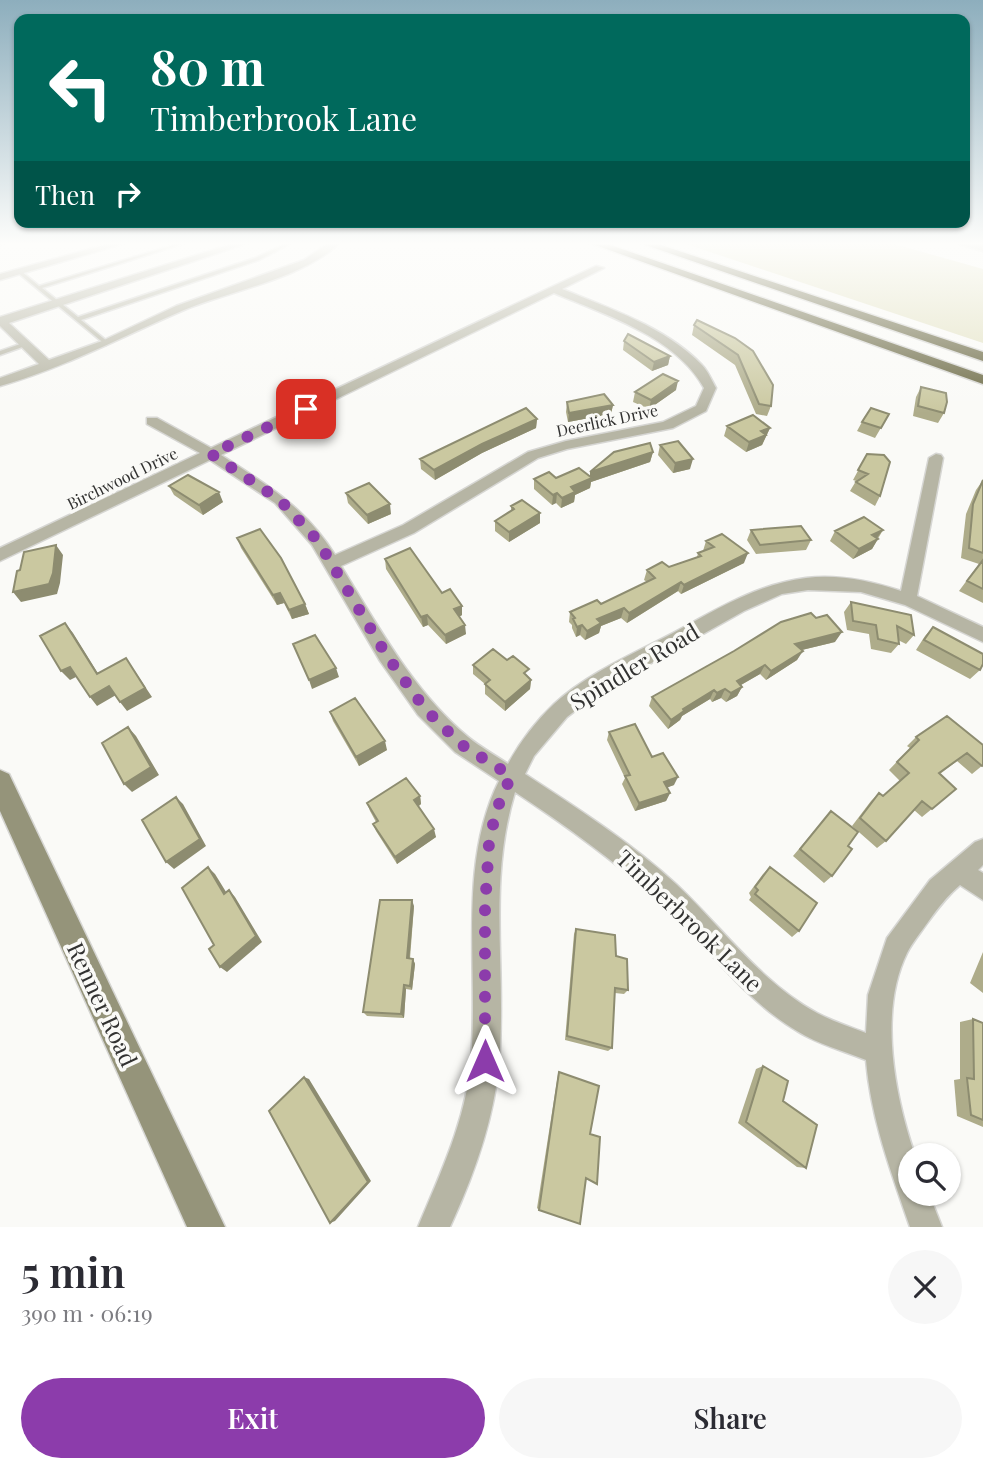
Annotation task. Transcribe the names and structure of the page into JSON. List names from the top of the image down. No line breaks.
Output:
{"streets":{"main road":["Renner Road"],"street":["Deerlick Drive","Birchwood Drive","Spindler Road","Timberbrook Lane"]},"crossings":[["Deerlick Drive","Timberbrook Lane"],["Birchwood Drive","Timberbrook Lane"],["Spindler Road","Timberbrook Lane"]],"page":{"turn":["80 m","Timberbrook Lane"],"then":"Then","heading":["5 min","390 m · 06:19"],"buttons":["Exit","Share"]}}
